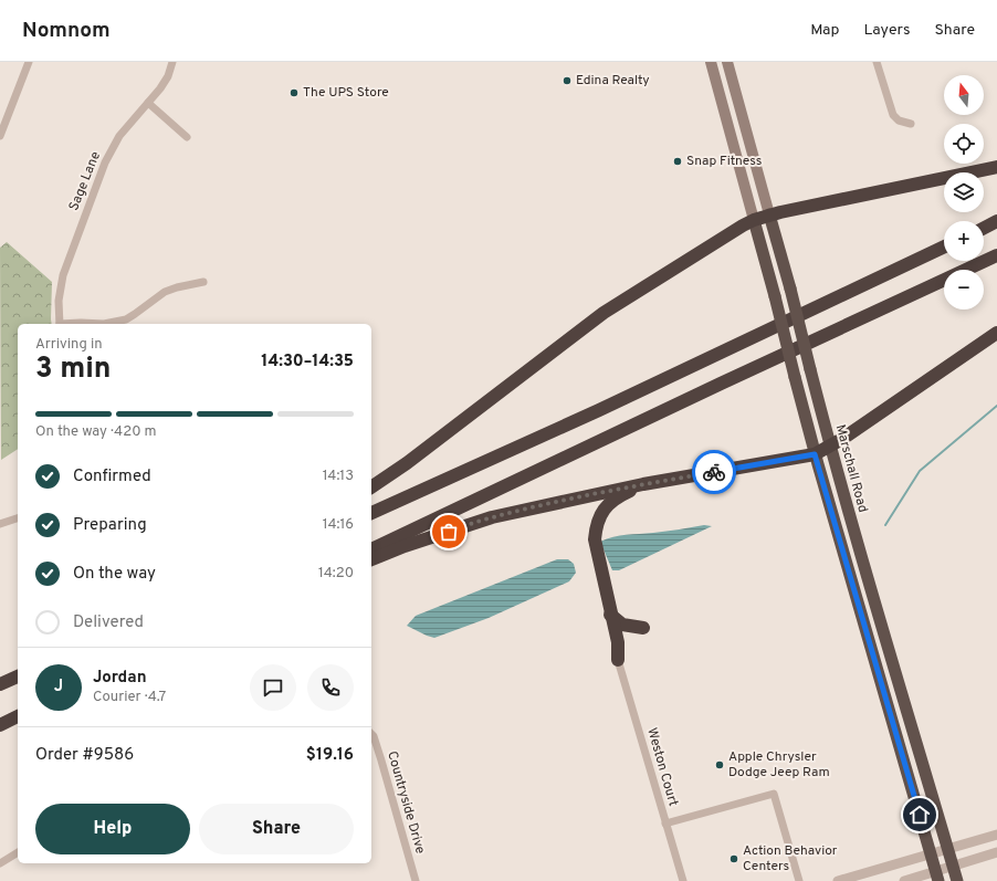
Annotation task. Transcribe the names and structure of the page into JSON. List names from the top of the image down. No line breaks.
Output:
{"streets":{"highway":["Marschall Road"],"street":["Sage Lane","Weston Court","Countryside Drive"]},"places":["Edina Realty","The UPS Store","Snap Fitness","Apple Chrysler Dodge Jeep Ram","Action Behavior Centers"],"north":"top","page":{"header":"Nomnom","nav":["Map","Layers","Share"],"map_buttons":["+","−"],"heading":["3 min","Arriving in","14:30–14:35"],"panel":["Jordan","Courier · 4.7","Order #9586","$19.16"],"bar":"On the way · 420 m","list":[["Confirmed","14:13"],["Preparing","14:16"],["On the way","14:20"],"Delivered"],"round":"J","buttons":["Help","Share"]}}
